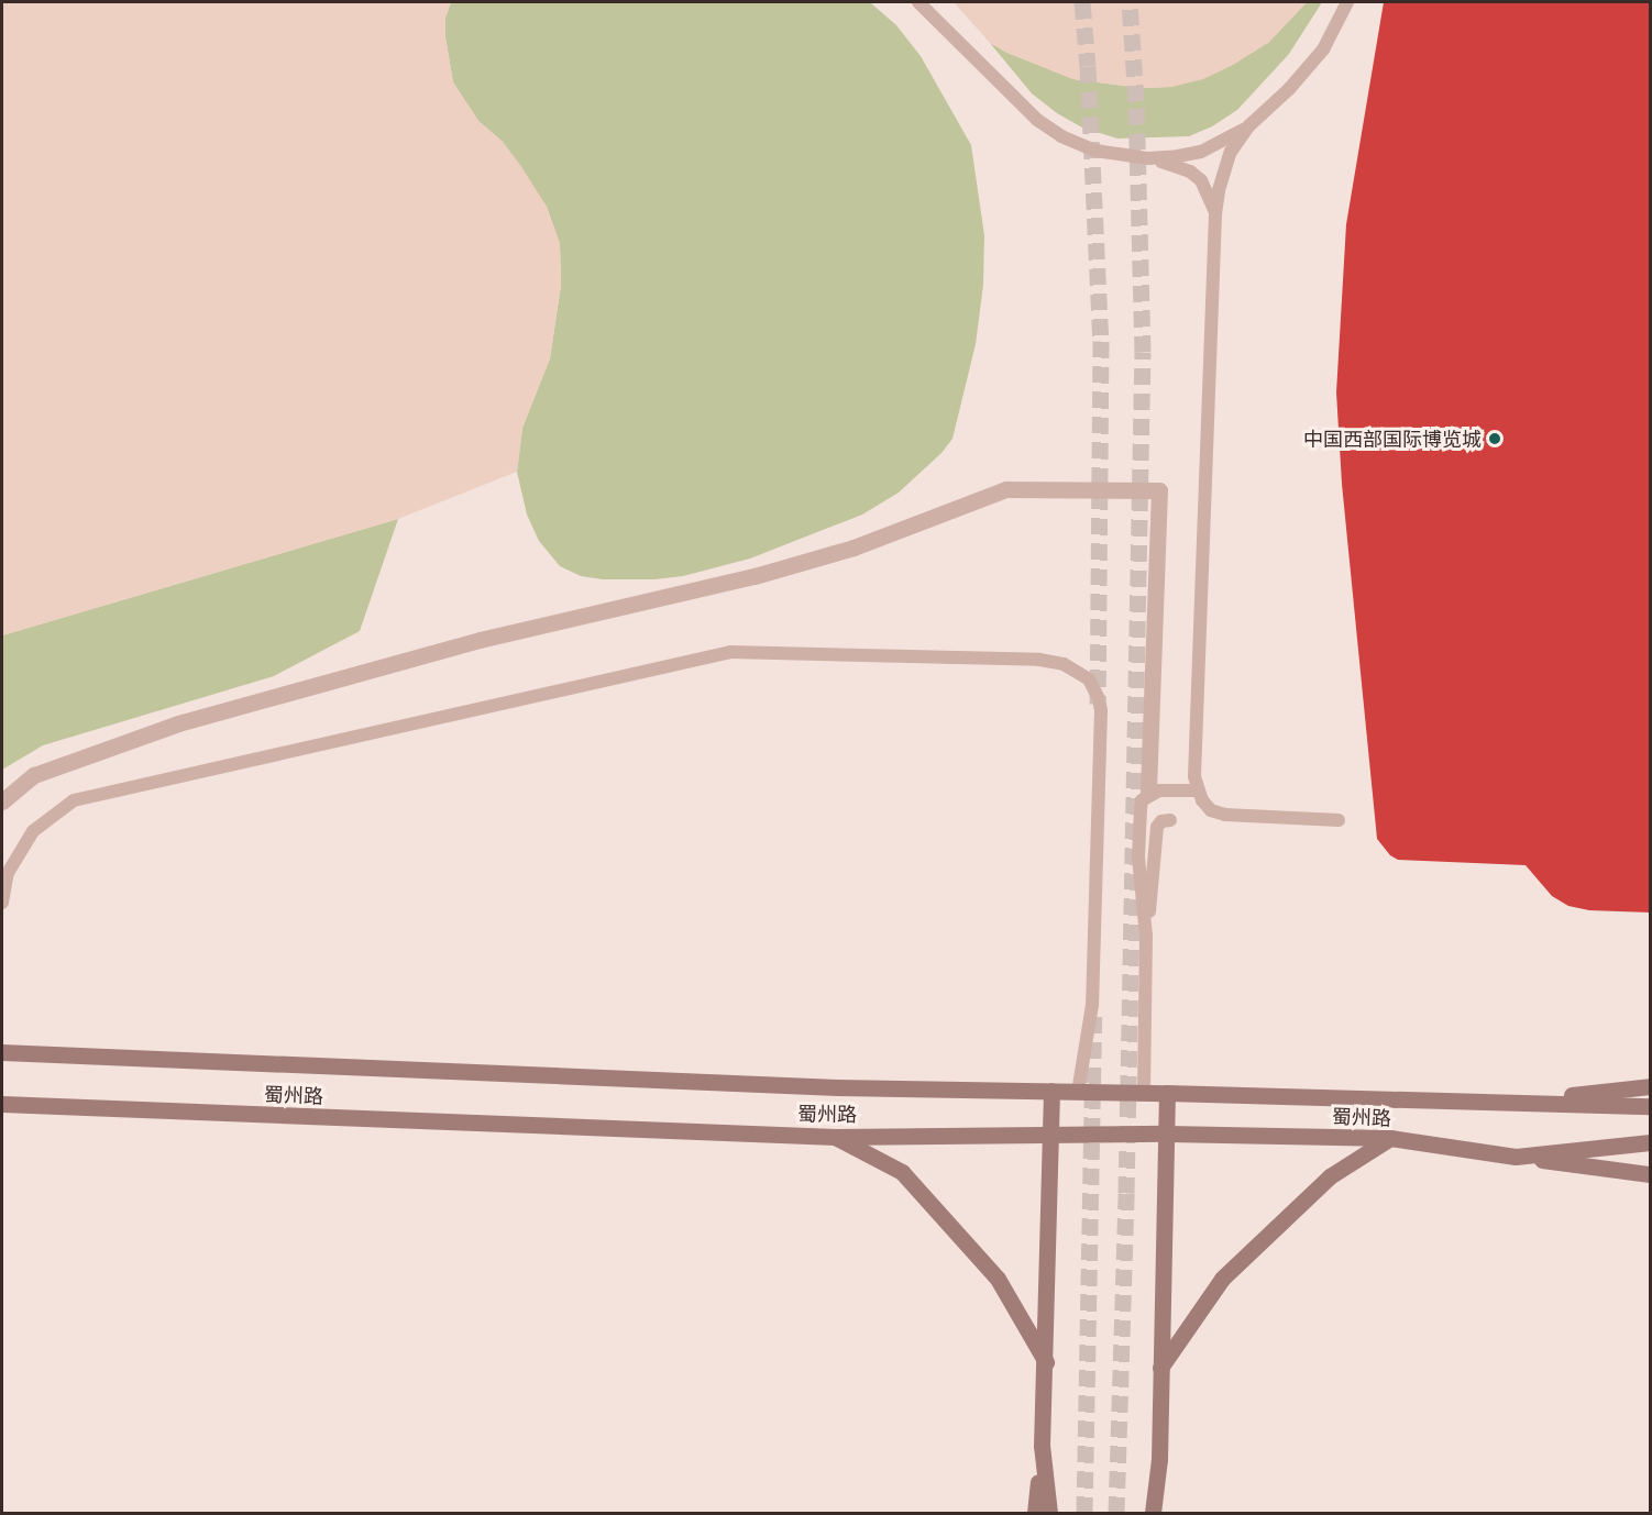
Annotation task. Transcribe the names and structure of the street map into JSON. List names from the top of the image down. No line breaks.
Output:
{"streets":{"main road":["蜀州路"]},"places":["中国西部国际博览城"]}
